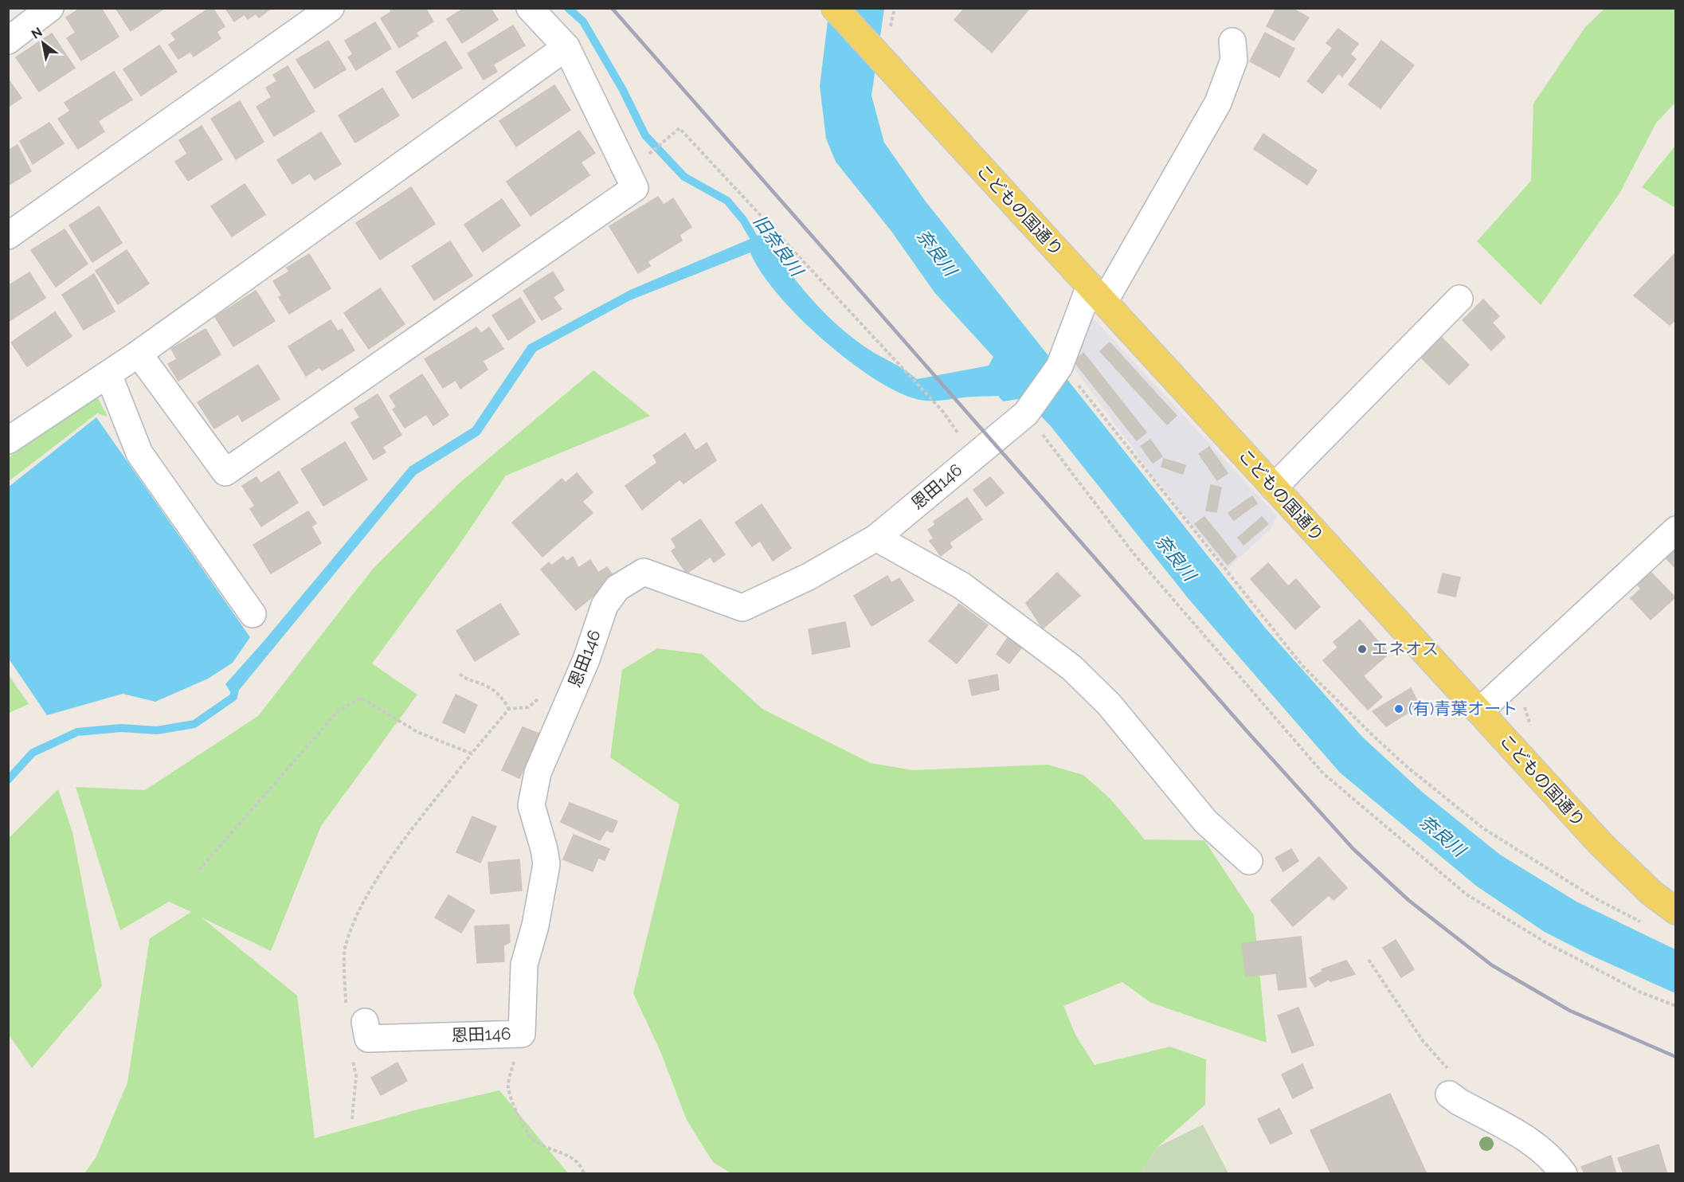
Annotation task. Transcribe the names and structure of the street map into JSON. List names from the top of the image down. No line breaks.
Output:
{"streets":{"main road":["こどもの国通り"],"street":["恩田146"]},"crossings":[["こどもの国通り","恩田146"]],"water":["旧奈良川","奈良川"],"places":["エネオス","(有)青葉オート"],"north":"top left"}
